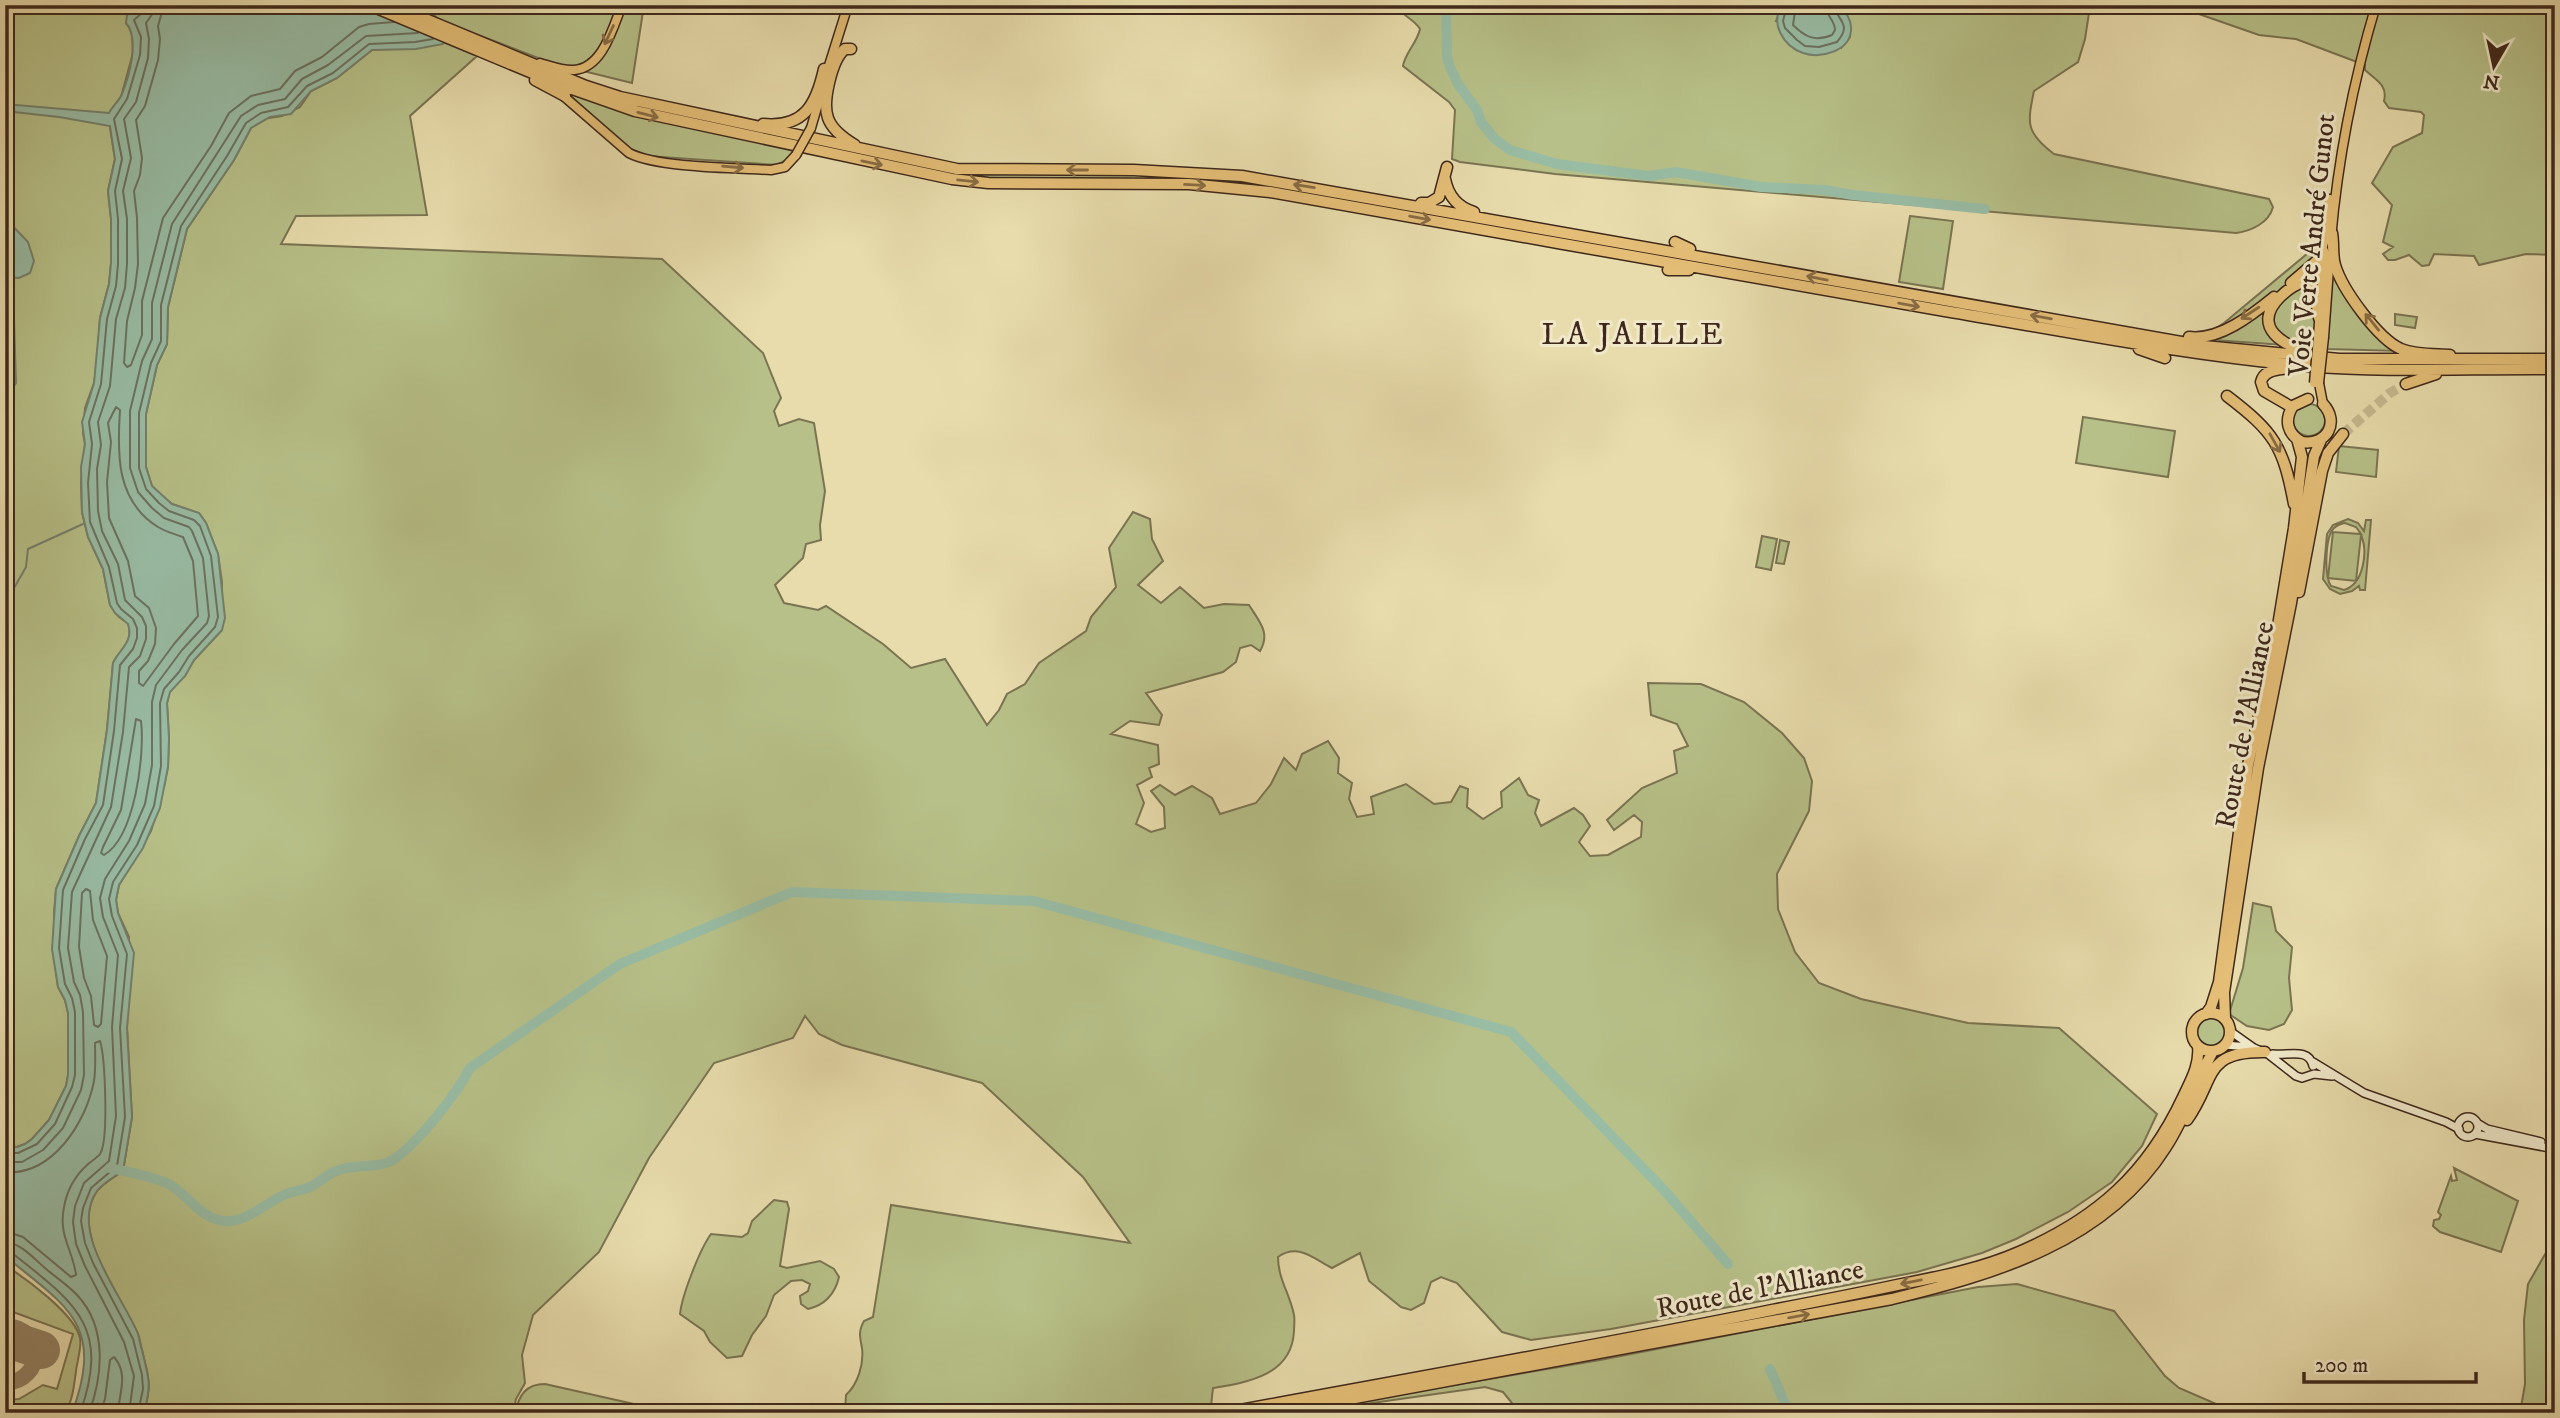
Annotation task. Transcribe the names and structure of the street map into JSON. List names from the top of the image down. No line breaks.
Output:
{"streets":{"highway":["Route de l'Alliance"],"main road":["Voie Verte André Gunot"]},"crossings":[["Voie Verte André Gunot","Route de l'Alliance"]],"districts":["LA JAILLE"],"scale_bar":"200 m","north":"bottom"}
